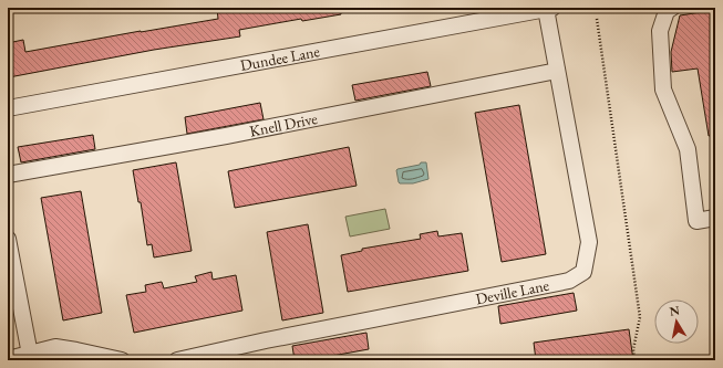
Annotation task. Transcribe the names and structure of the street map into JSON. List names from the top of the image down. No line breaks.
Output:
{"streets":{"street":["Dundee Lane","Knell Drive","Deville Lane"]},"crossings":[["Dundee Lane","Deville Lane"],["Knell Drive","Deville Lane"]],"north":"top"}
